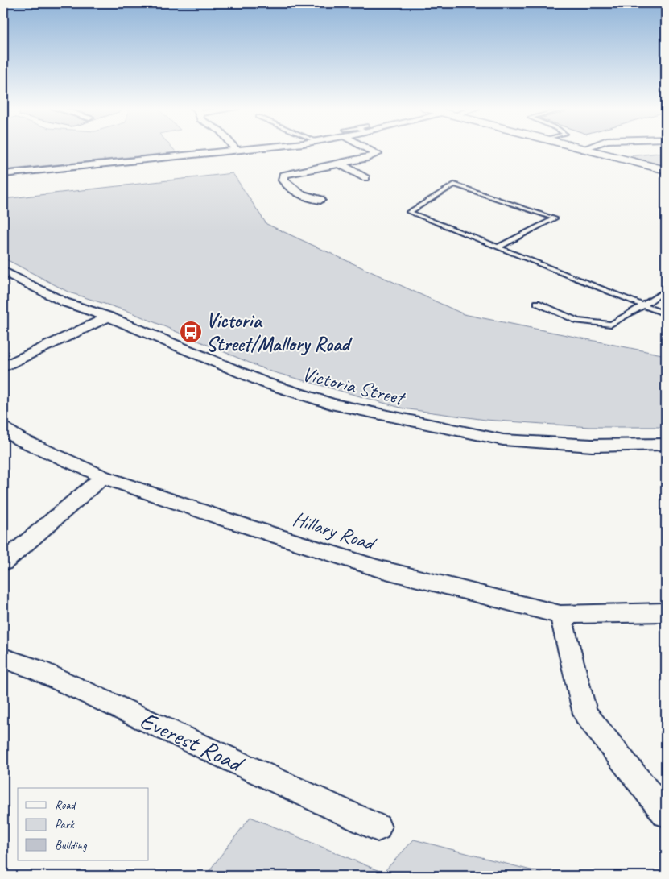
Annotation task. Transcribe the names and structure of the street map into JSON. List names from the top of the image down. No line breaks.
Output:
{"streets":{"street":["Victoria Street","Hillary Road","Everest Road"]},"places":{"bus stop":["Victoria Street/Mallory Road"]},"legend":["Road","Park","Building"]}
